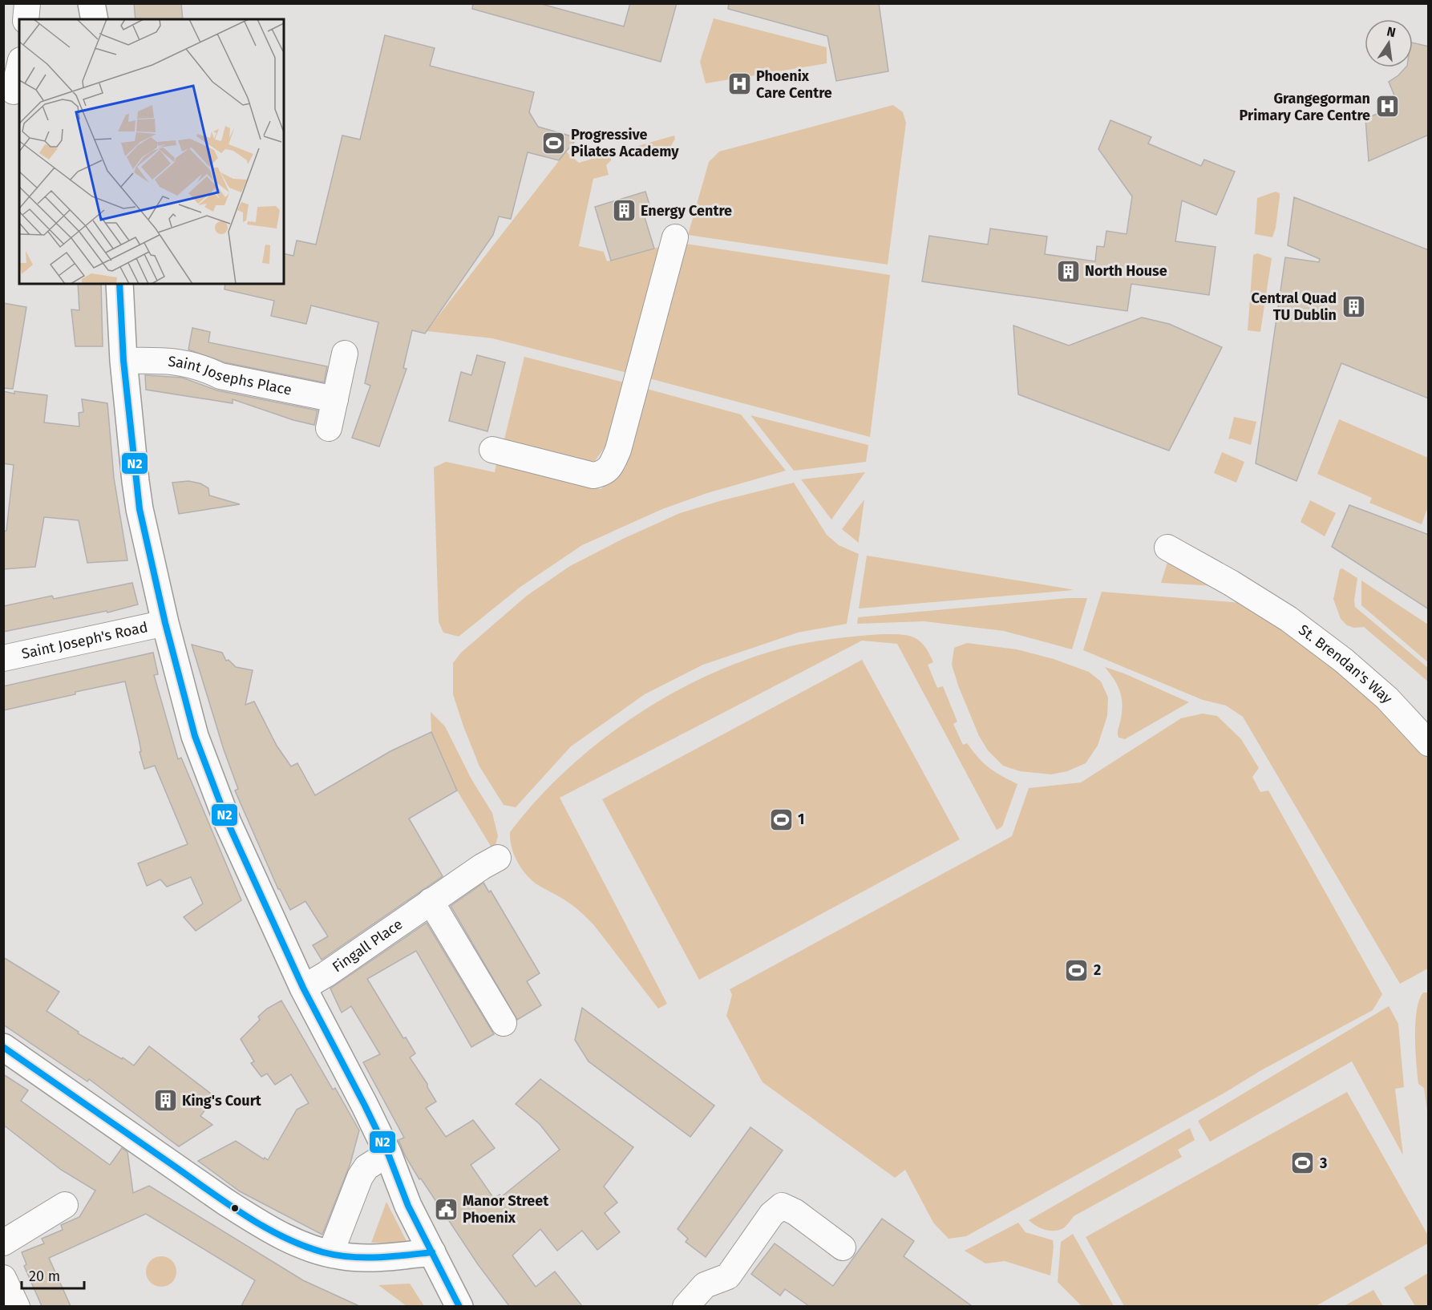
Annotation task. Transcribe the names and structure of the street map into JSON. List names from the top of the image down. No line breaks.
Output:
{"streets":{"street":["Saint Josephs Place","Saint Joseph's Road","St. Brendan's Way","Fingall Place"]},"places":{"hospital":["Phoenix Care Centre","Grangegorman Primary Care Centre"],"sports":["Progressive Pilates Academy","1","2","3"],"building":["Energy Centre","North House","Central Quad TU Dublin","King's Court"],"public building":["Manor Street Phoenix"]},"lines":["transit line N2"],"scale_bar":"20 m","north":"top"}
